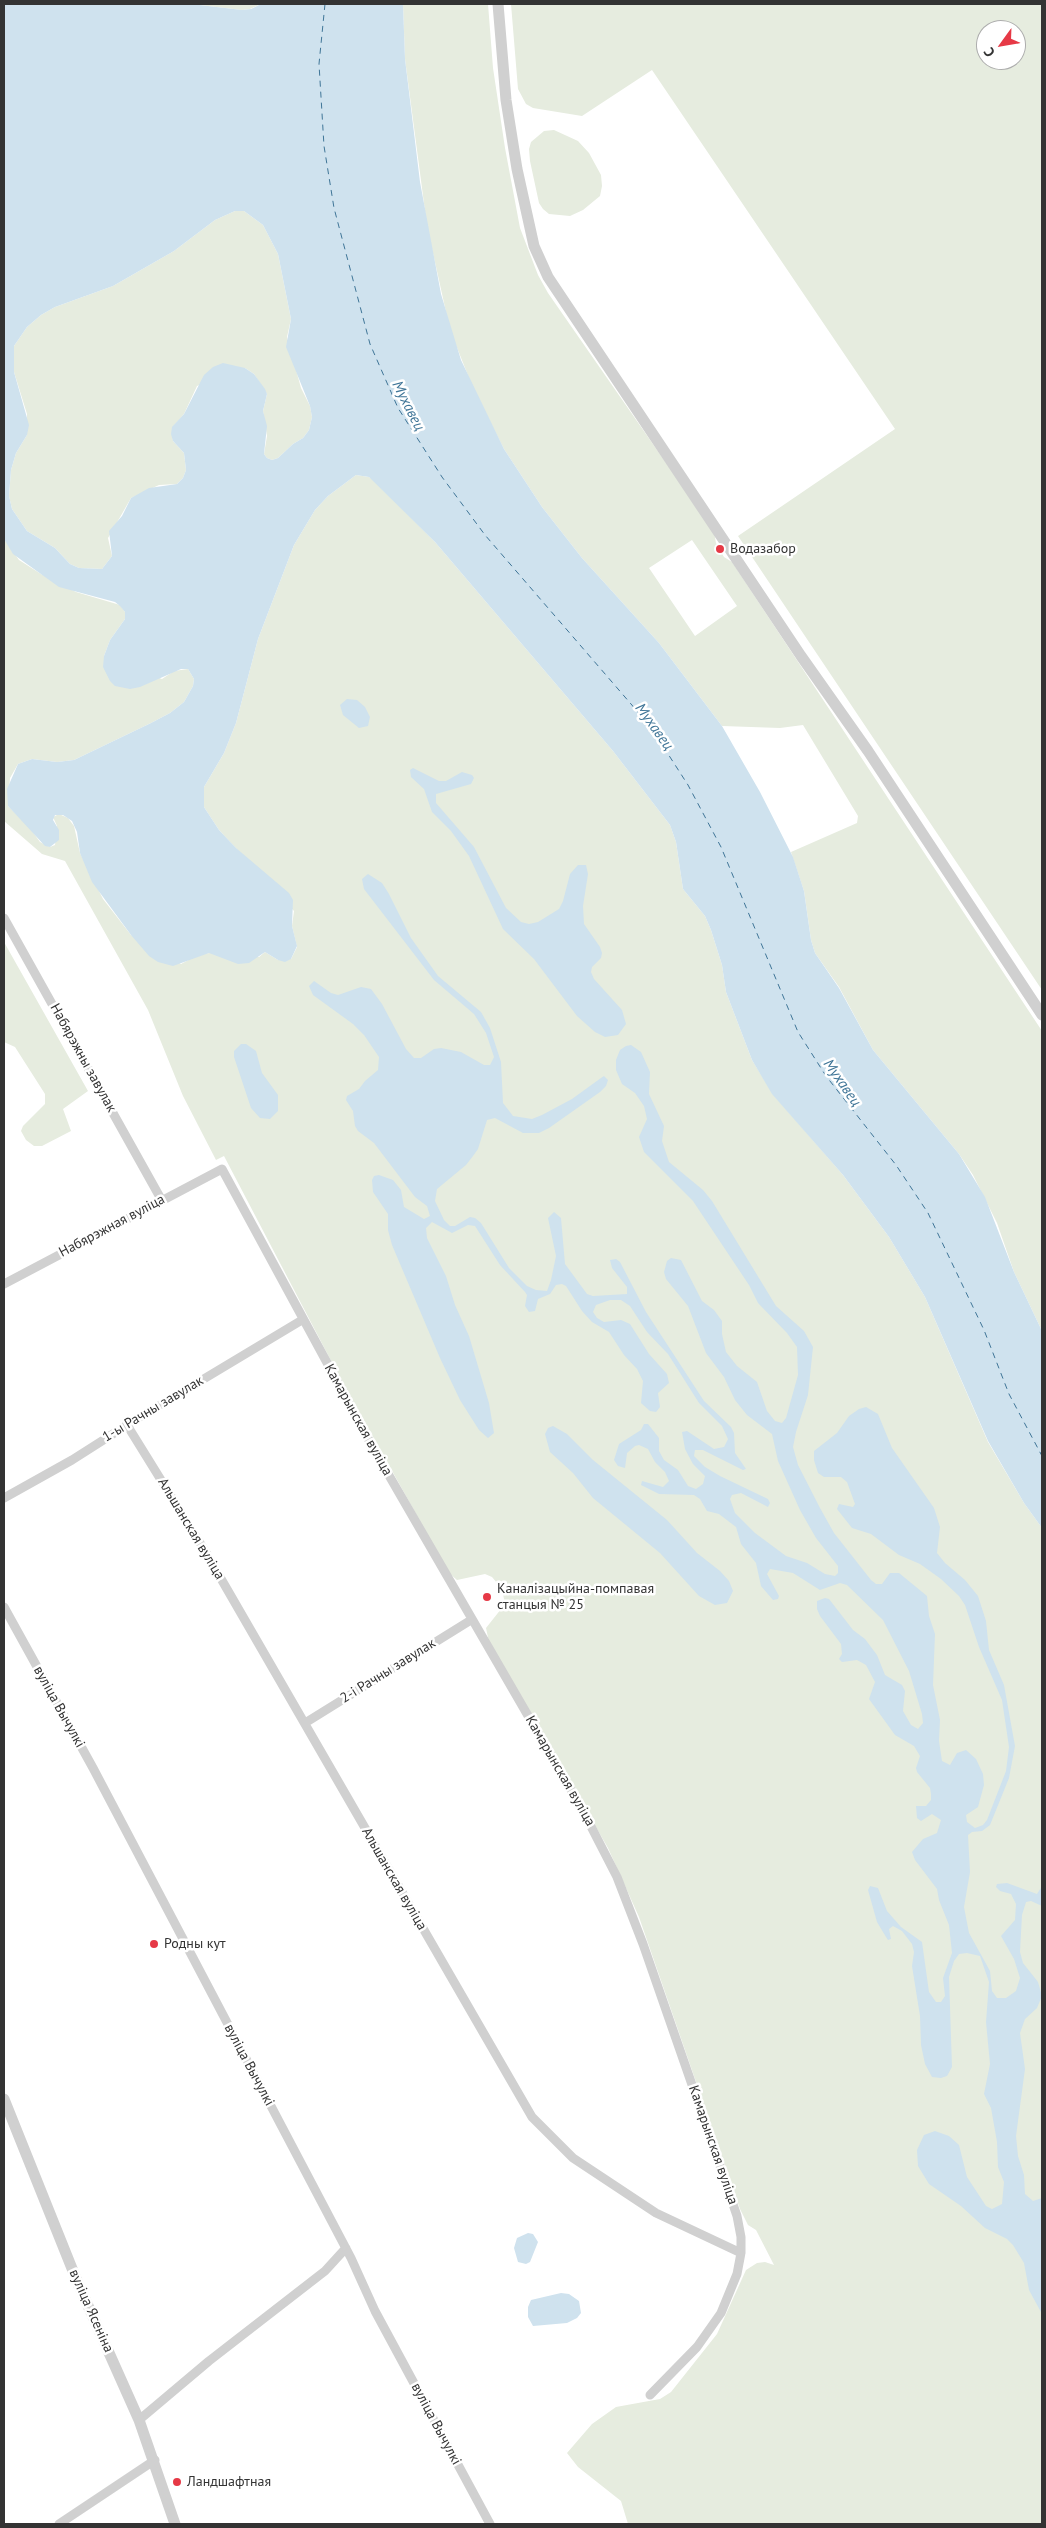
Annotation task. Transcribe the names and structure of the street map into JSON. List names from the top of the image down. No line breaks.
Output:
{"streets":{"street":["Набярэжны завулак","Набярэжная вуліца","1-ы Рачны завулак","Камарынская вуліца","Альшанская вуліца","2-і Рачны завулак","вуліца Вычулкі","вуліца Ясеніна"]},"crossings":[["Набярэжны завулак","Набярэжная вуліца"],["Набярэжная вуліца","Камарынская вуліца"],["1-ы Рачны завулак","Камарынская вуліца"],["1-ы Рачны завулак","Альшанская вуліца"],["Камарынская вуліца","Альшанская вуліца"],["Камарынская вуліца","2-і Рачны завулак"],["Альшанская вуліца","2-і Рачны завулак"]],"water":["Мухавец"],"places":["Водазабор","Каналізацыйна-помпавая станцыя № 25","Родны кут","Ландшафтная"],"north":"bottom left"}
